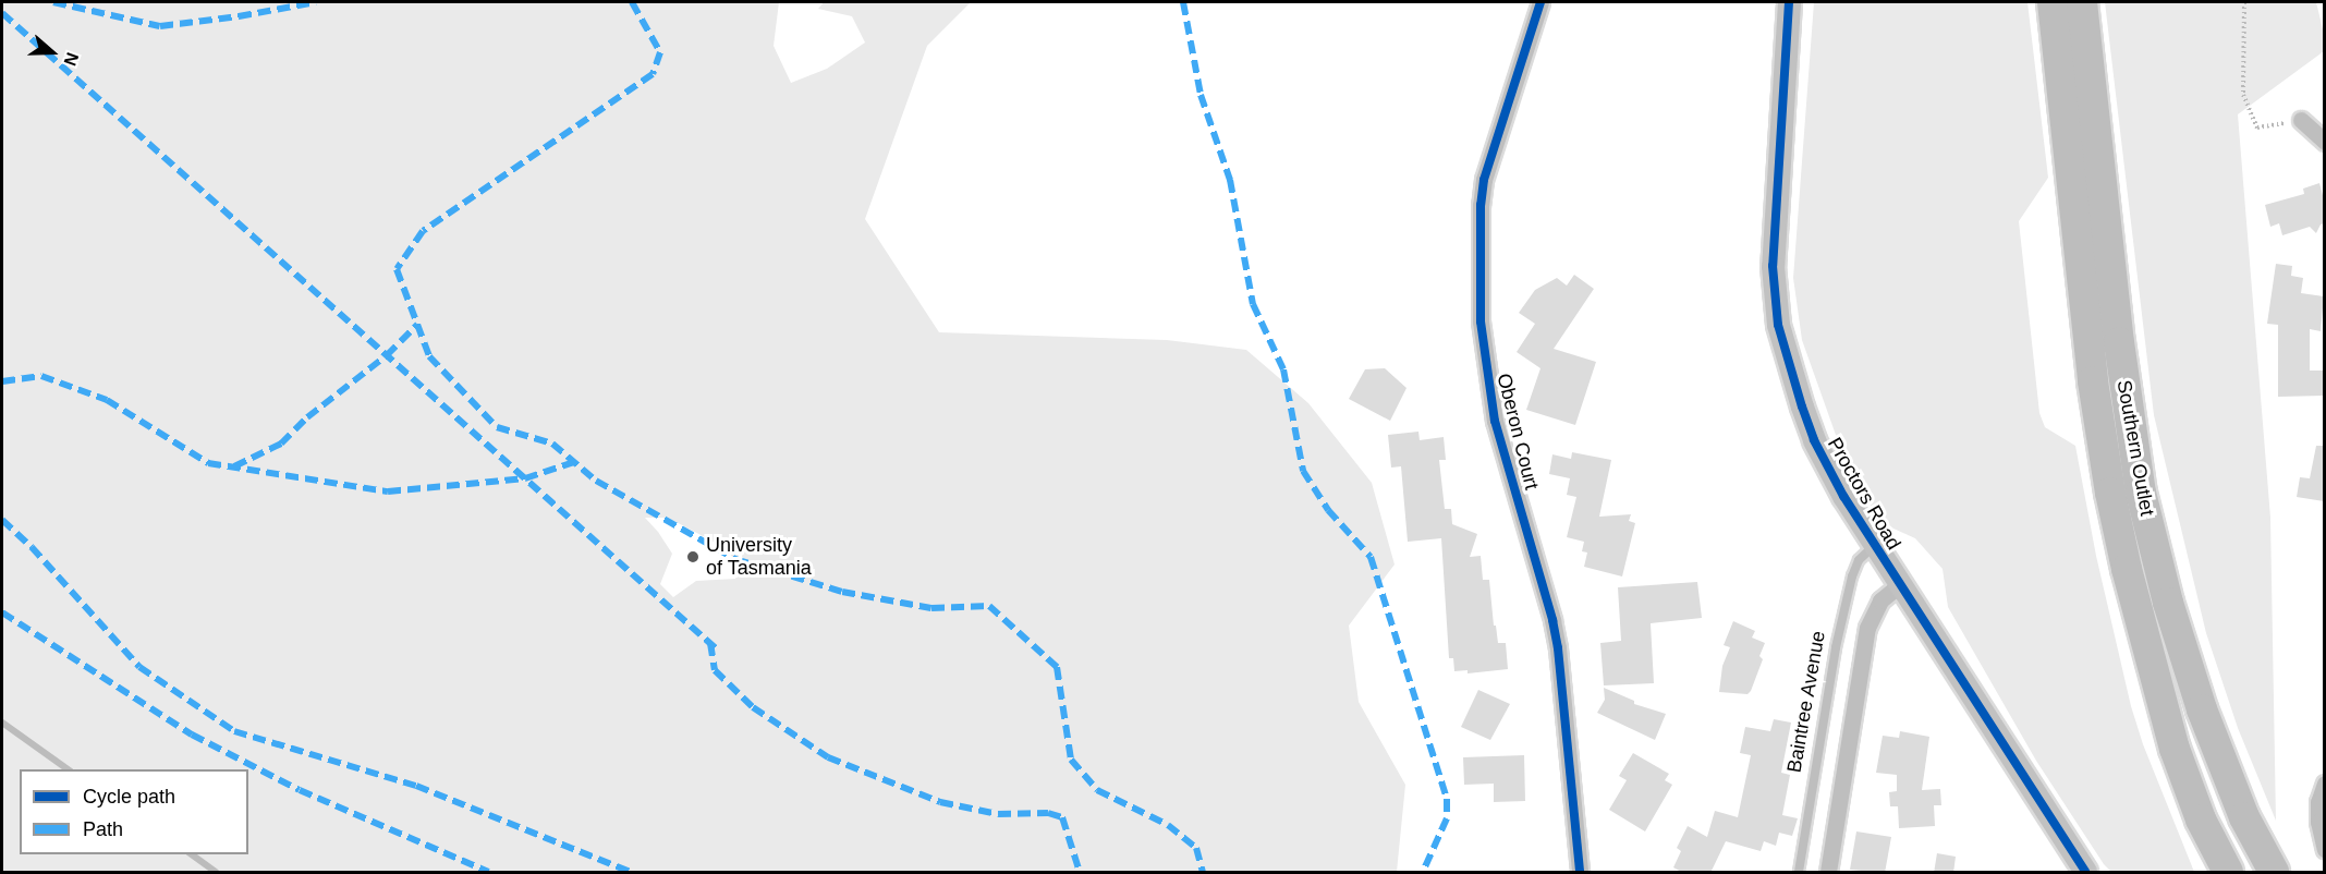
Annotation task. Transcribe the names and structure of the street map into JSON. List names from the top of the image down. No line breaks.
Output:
{"streets":{"highway":["Southern Outlet"],"street":["Oberon Court","Proctors Road"],"lane":["Baintree Avenue"]},"crossings":[["Proctors Road","Baintree Avenue"]],"places":["University of Tasmania"],"legend":["Cycle path","Path"],"north":"right"}
